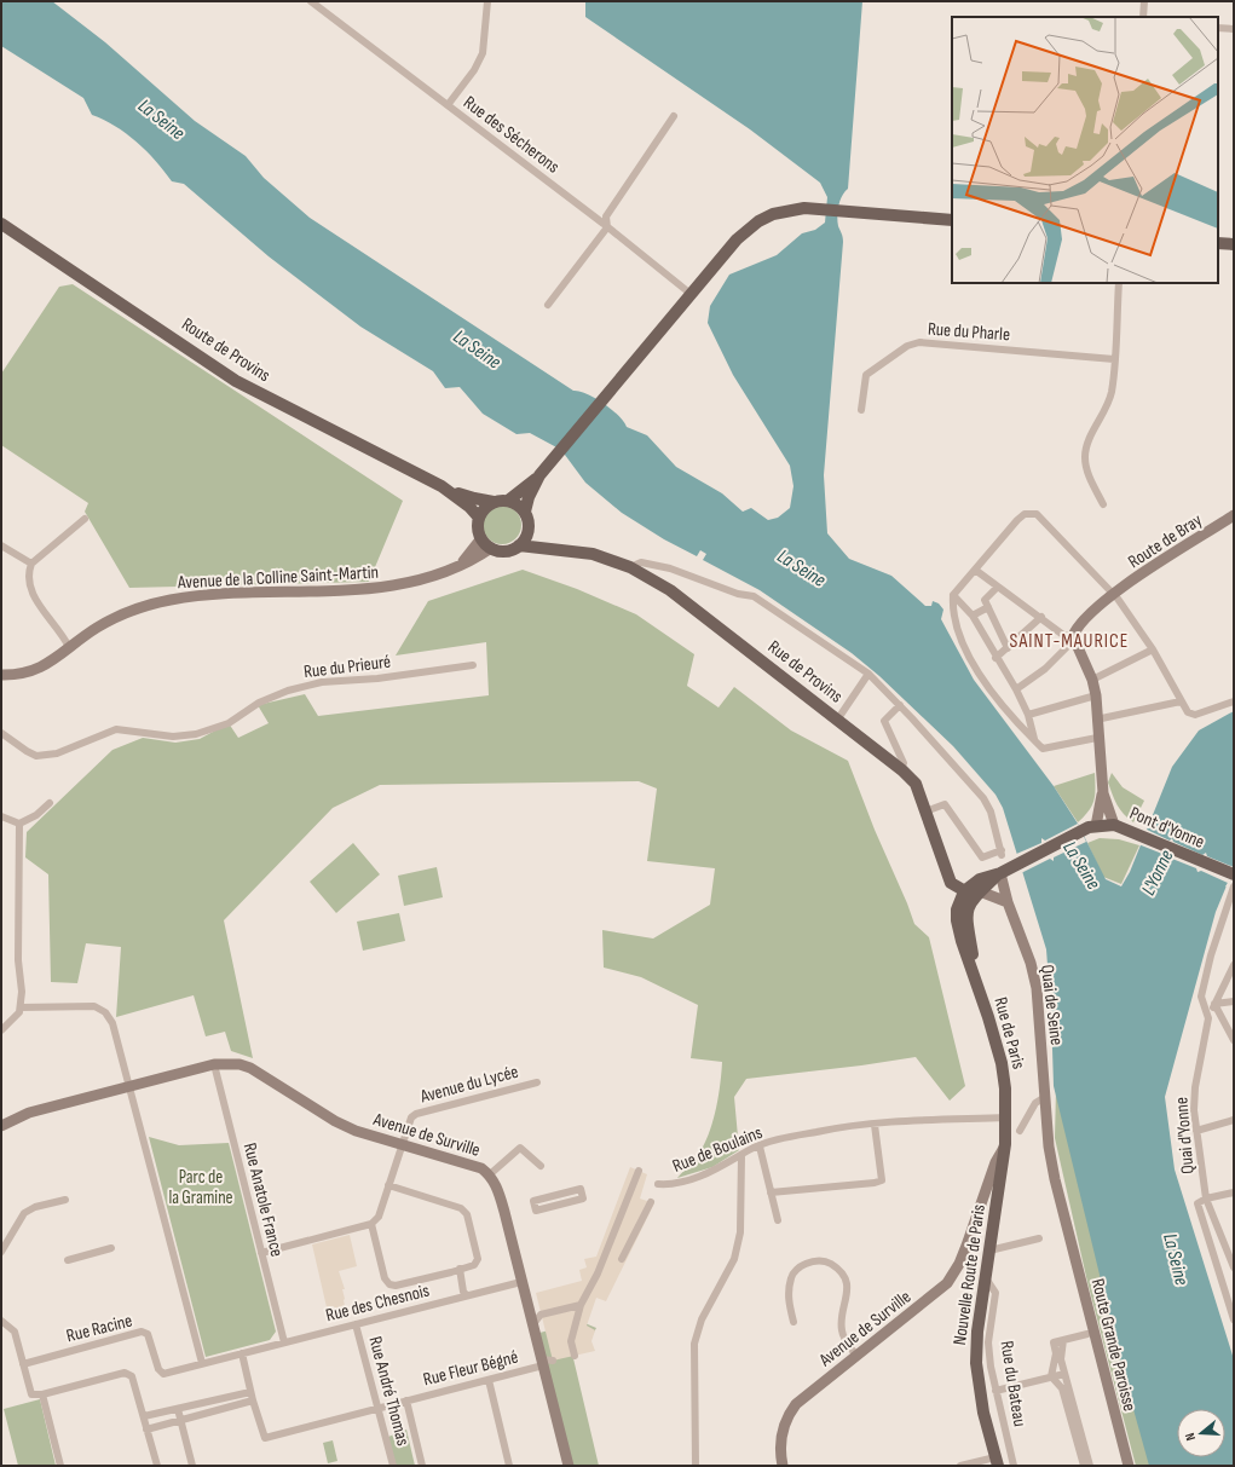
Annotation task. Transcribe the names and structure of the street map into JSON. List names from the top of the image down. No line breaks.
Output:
{"streets":{"main road":["Route de Provins","Rue de Provins","Pont d'Yonne","Rue de Paris","Nouvelle Route de Paris"],"street":["Rue des Sécherons","Rue du Pharle","Route de Bray","Avenue de la Colline Saint-Martin","Rue du Prieuré","Quai de Seine","Avenue du Lycée","Avenue de Surville","Quai d'Yonne","Rue de Boulains","Rue Anatole France","Rue des Chesnois","Rue Racine","Route Grande Paroisse","Rue Fleur Bégné","Rue du Bateau","Rue André Thomas"]},"crossings":[["Avenue de la Colline Saint-Martin","Rue de Provins"],["Rue de Provins","Rue de Paris"],["Quai de Seine","Route Grande Paroisse"],["Rue de Paris","Rue de Boulains"],["Rue de Paris","Nouvelle Route de Paris"],["Avenue du Lycée","Avenue de Surville"],["Avenue de Surville","Rue Anatole France"],["Avenue de Surville","Nouvelle Route de Paris"],["Avenue de Surville","Rue des Chesnois"],["Avenue de Surville","Rue Fleur Bégné"],["Rue de Boulains","Nouvelle Route de Paris"],["Rue Anatole France","Rue des Chesnois"],["Nouvelle Route de Paris","Rue du Bateau"],["Rue des Chesnois","Rue Racine"],["Rue des Chesnois","Rue André Thomas"],["Rue Fleur Bégné","Rue André Thomas"]],"districts":["SAINT-MAURICE"],"water":["La Seine","L'Yonne"],"parks":["Parc de la Gramine"],"north":"left"}
